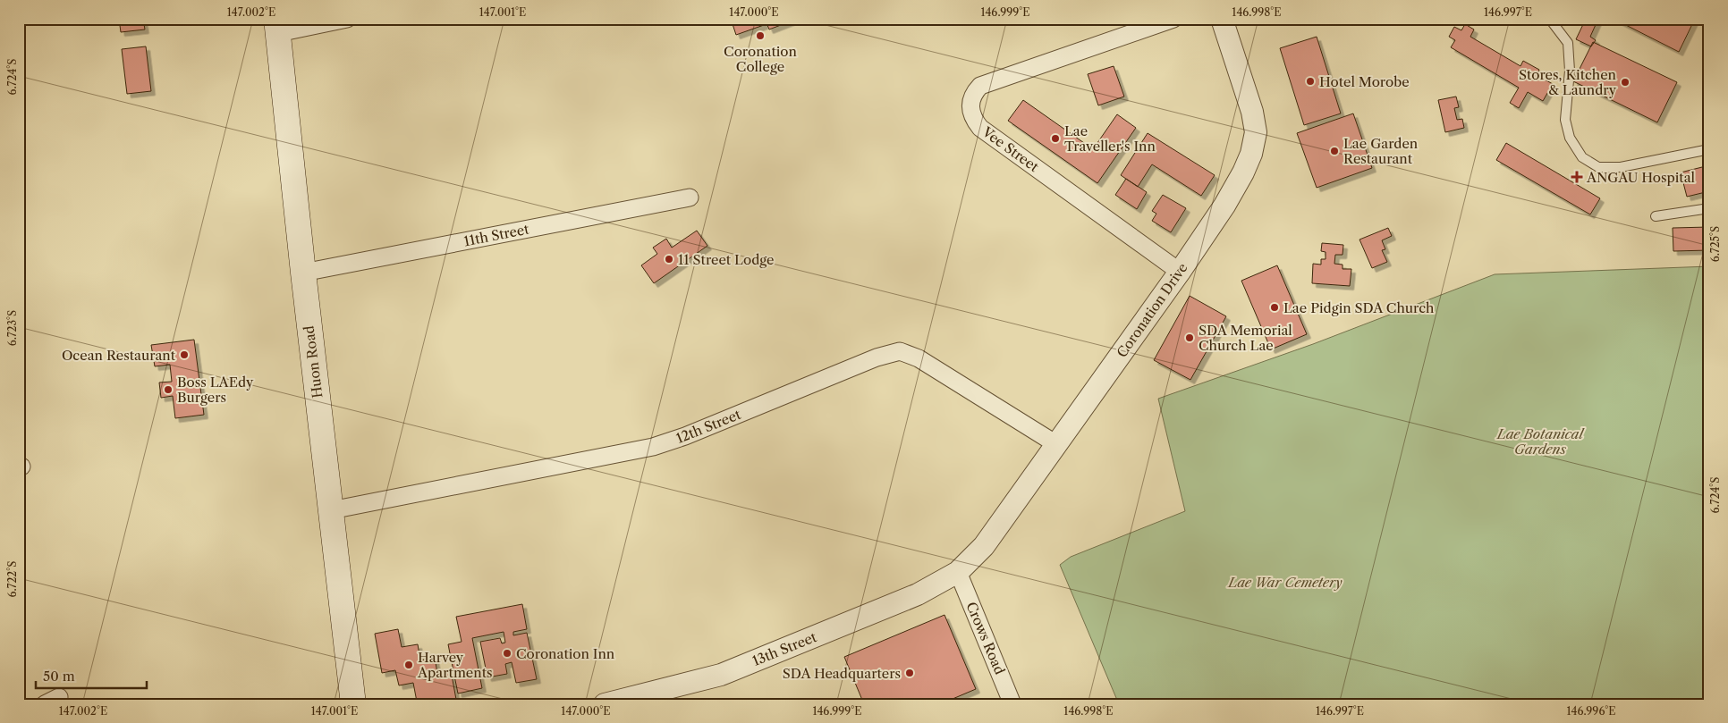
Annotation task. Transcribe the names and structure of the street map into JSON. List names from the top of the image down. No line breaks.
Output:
{"streets":{"main road":["Huon Road"],"street":["Vee Street","11th Street","Coronation Drive","12th Street","Crows Road","13th Street"]},"crossings":[["Vee Street","Coronation Drive"],["11th Street","Huon Road"],["Coronation Drive","12th Street"],["Coronation Drive","Crows Road"],["Coronation Drive","13th Street"],["Huon Road","12th Street"],["Crows Road","13th Street"]],"parks":["Lae Botanical Gardens","Lae War Cemetery"],"places":{"other":["Coronation College","Hotel Morobe","Stores, Kitchen & Laundry","Lae Traveller's Inn","Lae Garden Restaurant","11 Street Lodge","Lae Pidgin SDA Church","SDA Memorial Church Lae","Ocean Restaurant","Boss LAEdy Burgers","Coronation Inn","Harvey Apartments","SDA Headquarters"],"health":["ANGAU Hospital"]},"scale_bar":"50 m","coordinates":["147.002°E","147.001°E","147.000°E","146.999°E","146.998°E","146.997°E","6.724°S","6.725°S","6.723°S","6.722°S","146.996°E"]}
